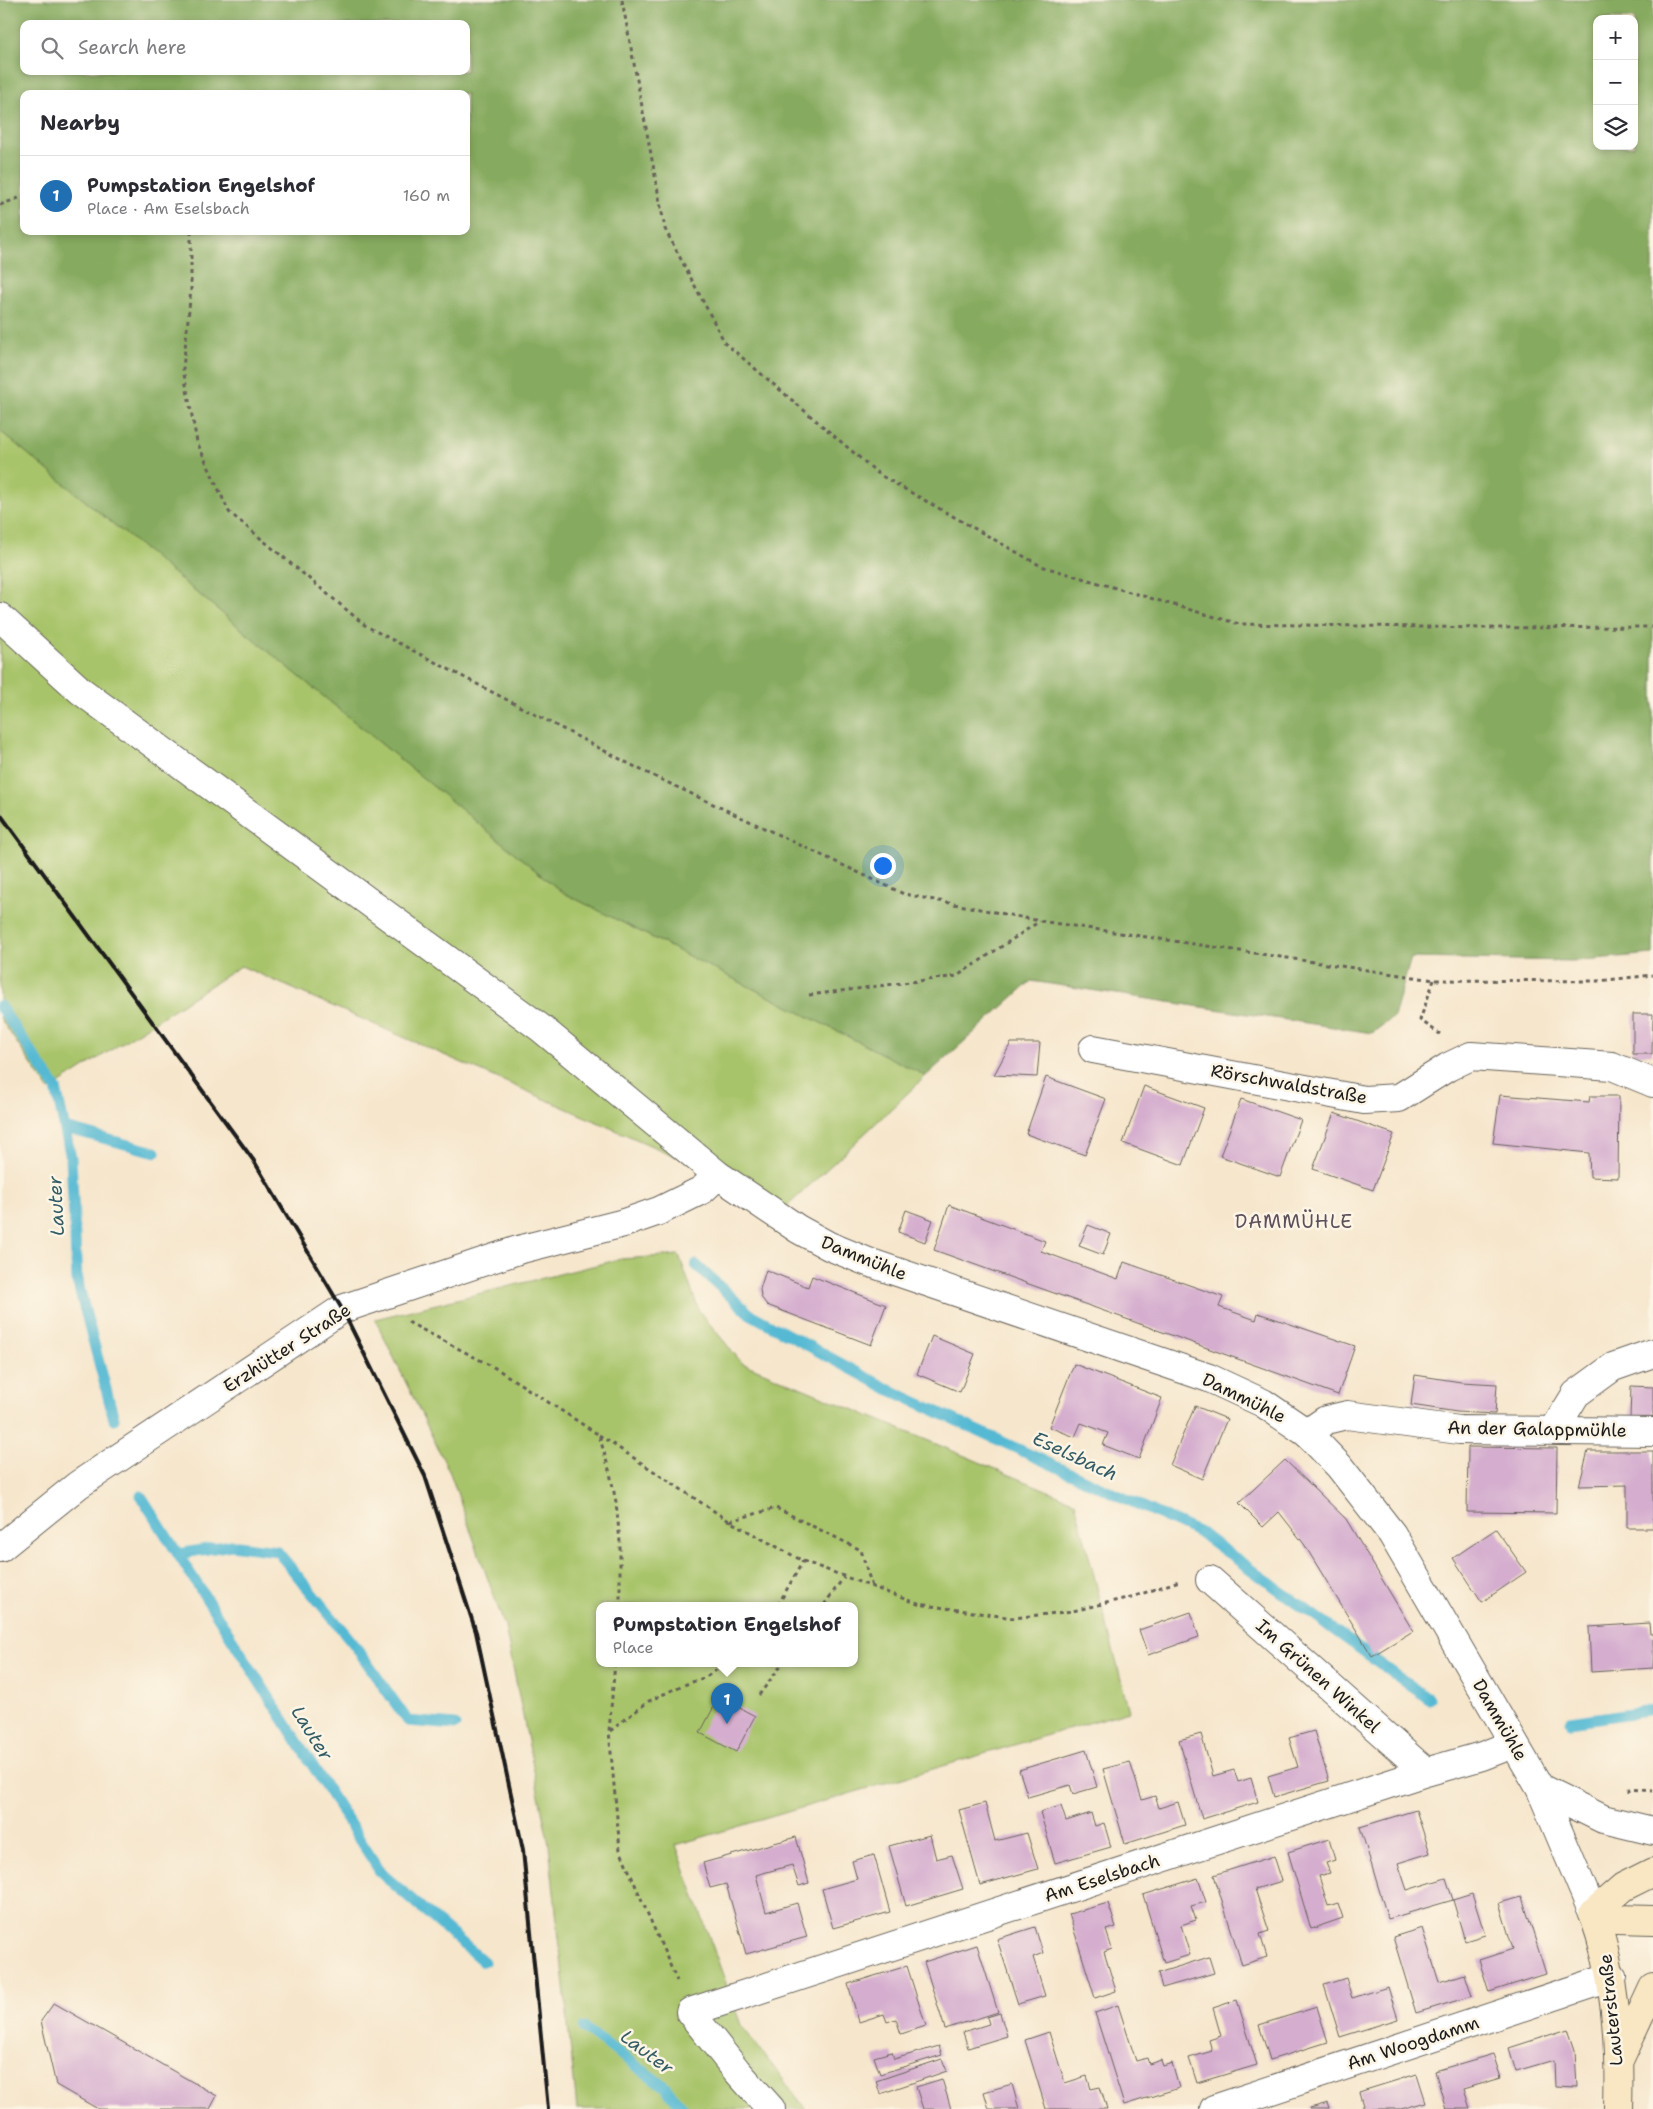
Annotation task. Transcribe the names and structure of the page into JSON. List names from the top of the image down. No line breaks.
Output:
{"streets":{"main road":["Lauterstraße"],"street":["Rörschwaldstraße","Dammühle","Erzhütter Straße","An der Galappmühle","Im Grünen Winkel","Am Eselsbach","Am Woogdamm"]},"crossings":[["Dammühle","Erzhütter Straße"],["Dammühle","An der Galappmühle"],["Dammühle","Am Eselsbach"],["Dammühle","Lauterstraße"],["Im Grünen Winkel","Am Eselsbach"],["Lauterstraße","Am Woogdamm"]],"districts":["DAMMÜHLE"],"water":["Lauter","Eselsbach"],"page":{"map_buttons":["+","−"],"search":"Search here","heading":"Nearby","list":[{"mark":"1","name":"Pumpstation Engelshof","note":"Place · Am Eselsbach","value":"160 m"}],"popup":["Pumpstation Engelshof","Place"],"pins":"1"}}
